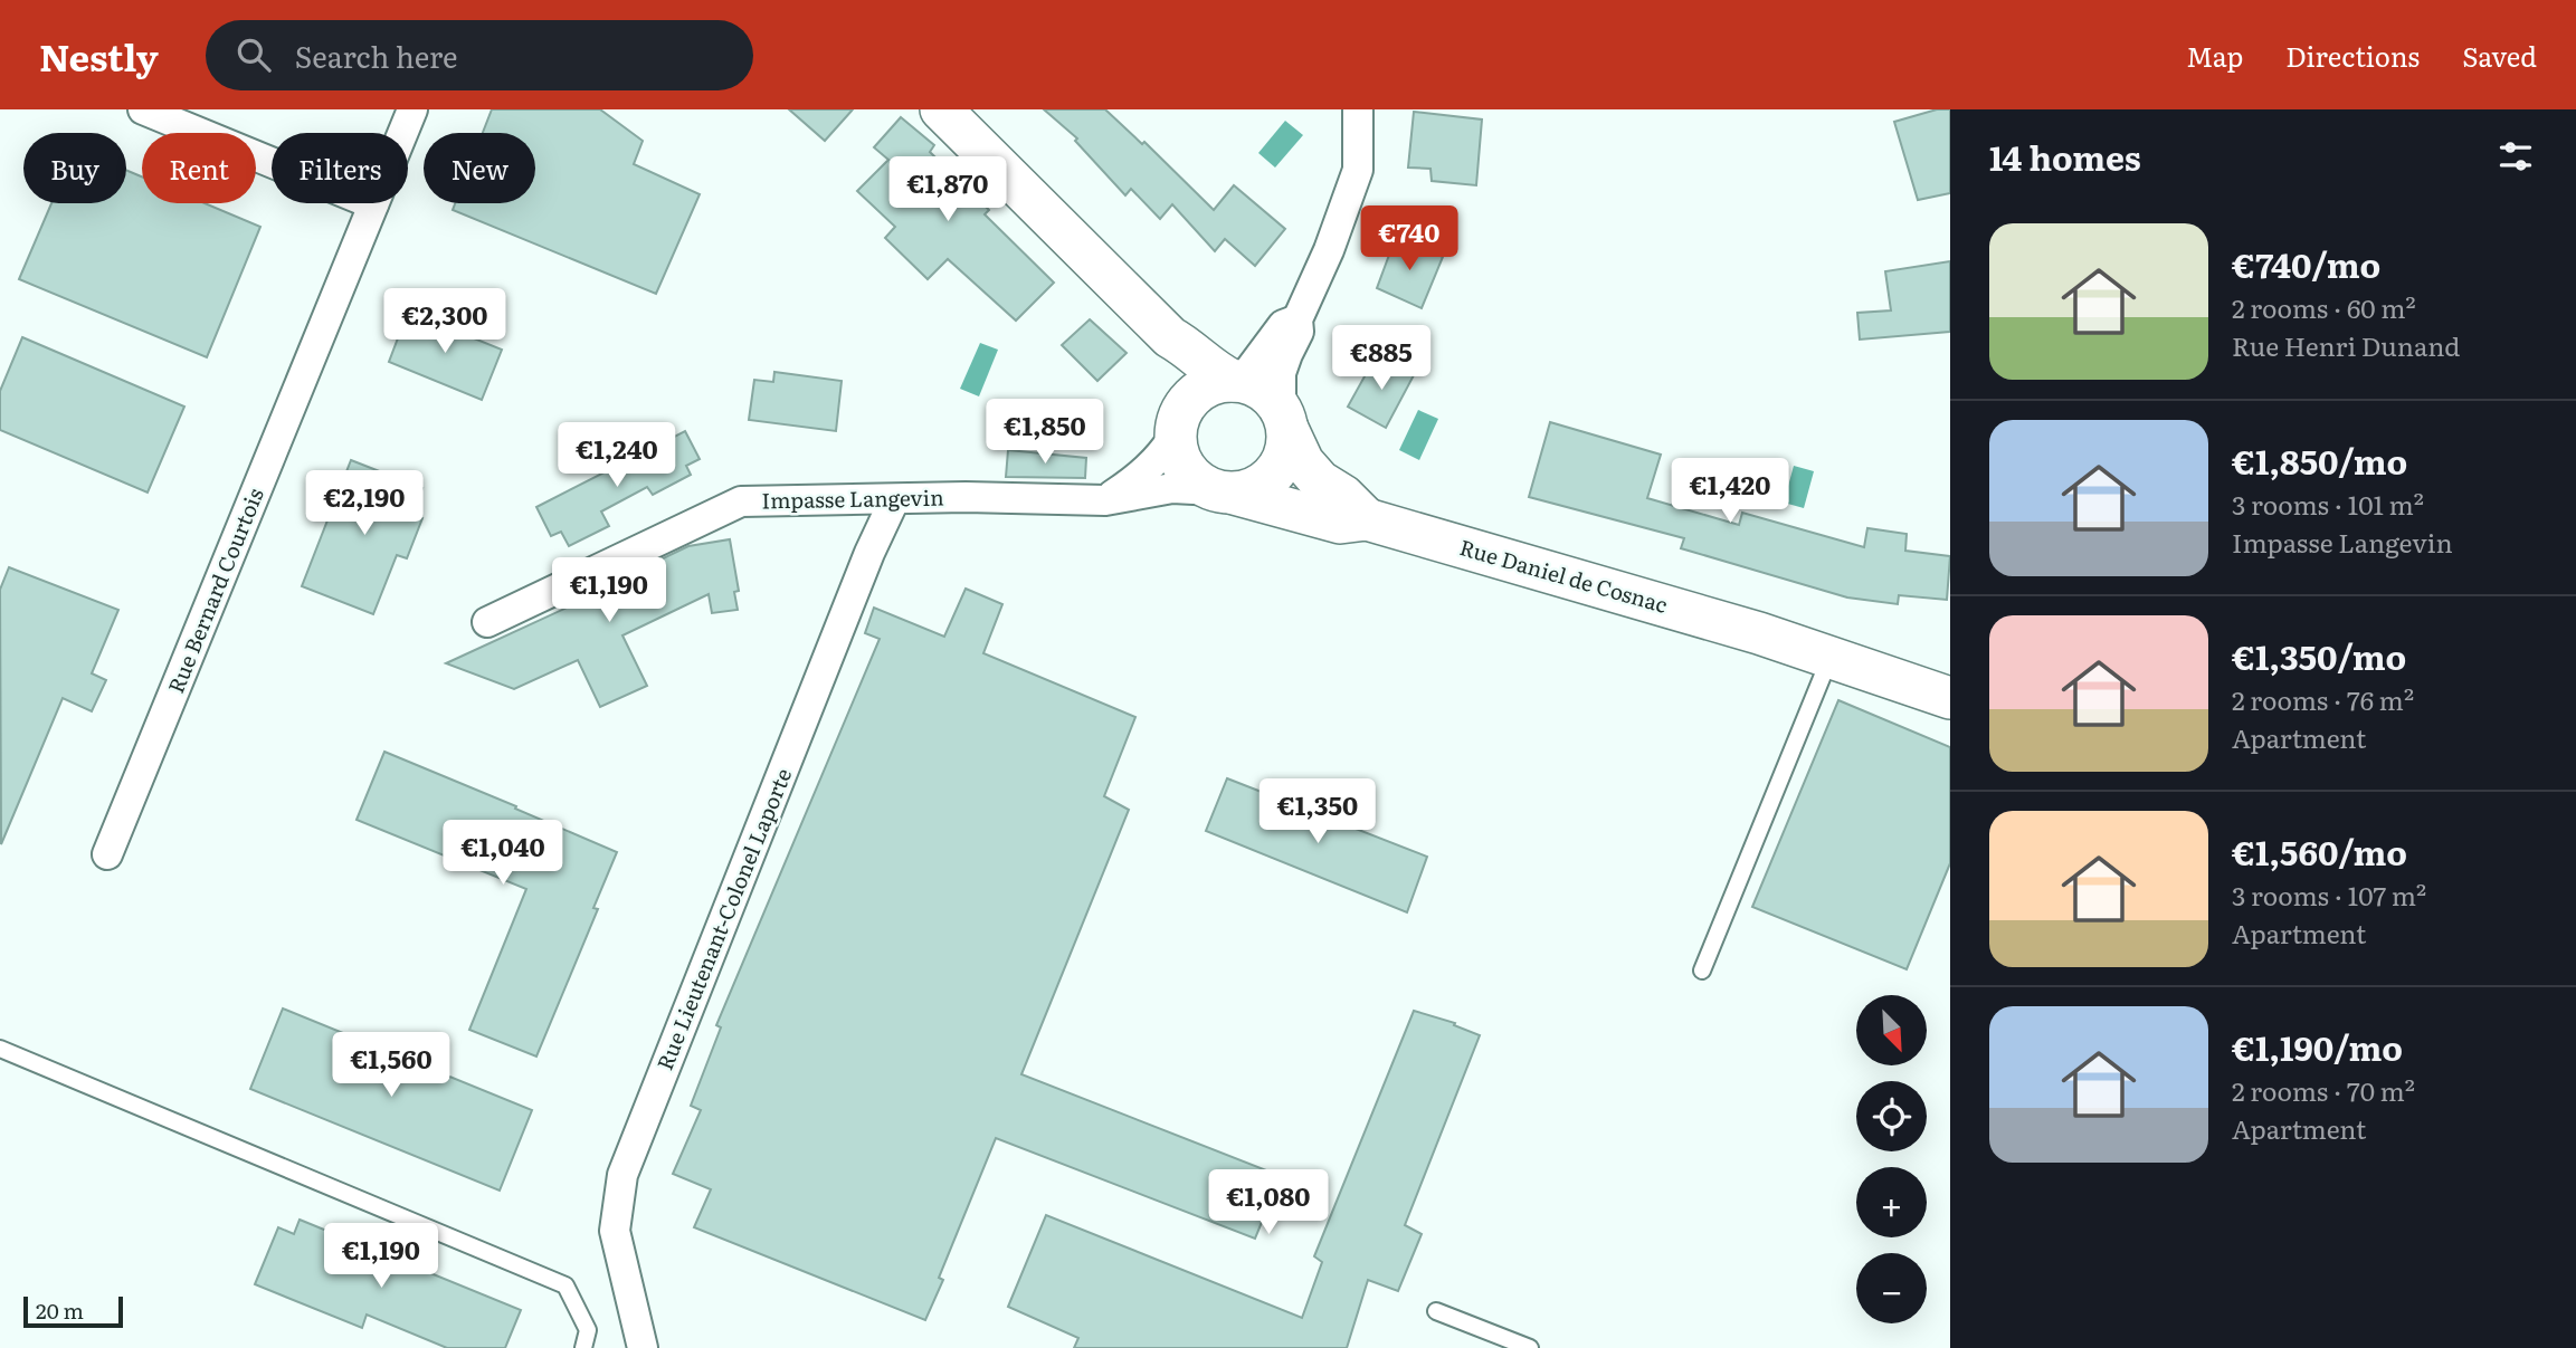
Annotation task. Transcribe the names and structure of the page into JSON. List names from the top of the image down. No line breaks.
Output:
{"streets":{"street":["Impasse Langevin","Rue Daniel de Cosnac","Rue Bernard Courtois","Rue Lieutenant-Colonel Laporte"]},"crossings":[["Impasse Langevin","Rue Daniel de Cosnac"],["Impasse Langevin","Rue Lieutenant-Colonel Laporte"]],"scale_bar":"20 m","north":"bottom right","page":{"header":"Nestly","search":"Search here","nav":["Map","Directions","Saved"],"heading":"14 homes","chip":["Buy","Rent","Filters","New"],"price":["€1,870","€740","€2,300","€885","€1,850","€1,240","€1,420","€2,190","€1,190","€1,350","€1,040","€1,560","€1,080","€1,190"],"list":[{"name":"€740/mo","note":"2 rooms · 60 m² · Rue Henri Dunand"},{"name":"€1,850/mo","note":"3 rooms · 101 m² · Impasse Langevin"},{"name":"€1,350/mo","note":"2 rooms · 76 m² · Apartment"},{"name":"€1,560/mo","note":"3 rooms · 107 m² · Apartment"},{"name":"€1,190/mo","note":"2 rooms · 70 m² · Apartment"}],"map_buttons":["+","−"],"scale":"20 m"}}
